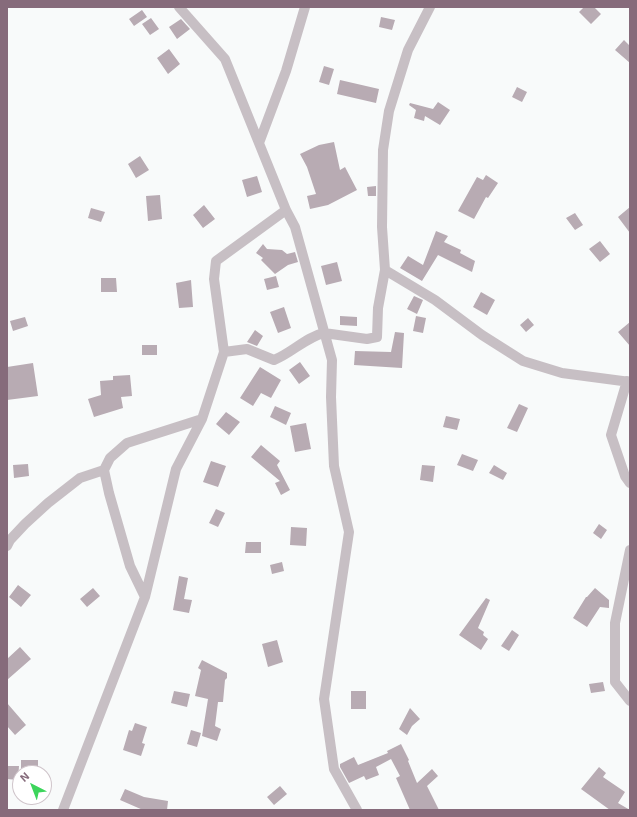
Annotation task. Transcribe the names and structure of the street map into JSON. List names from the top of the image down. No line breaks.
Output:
{"north":"top left"}
